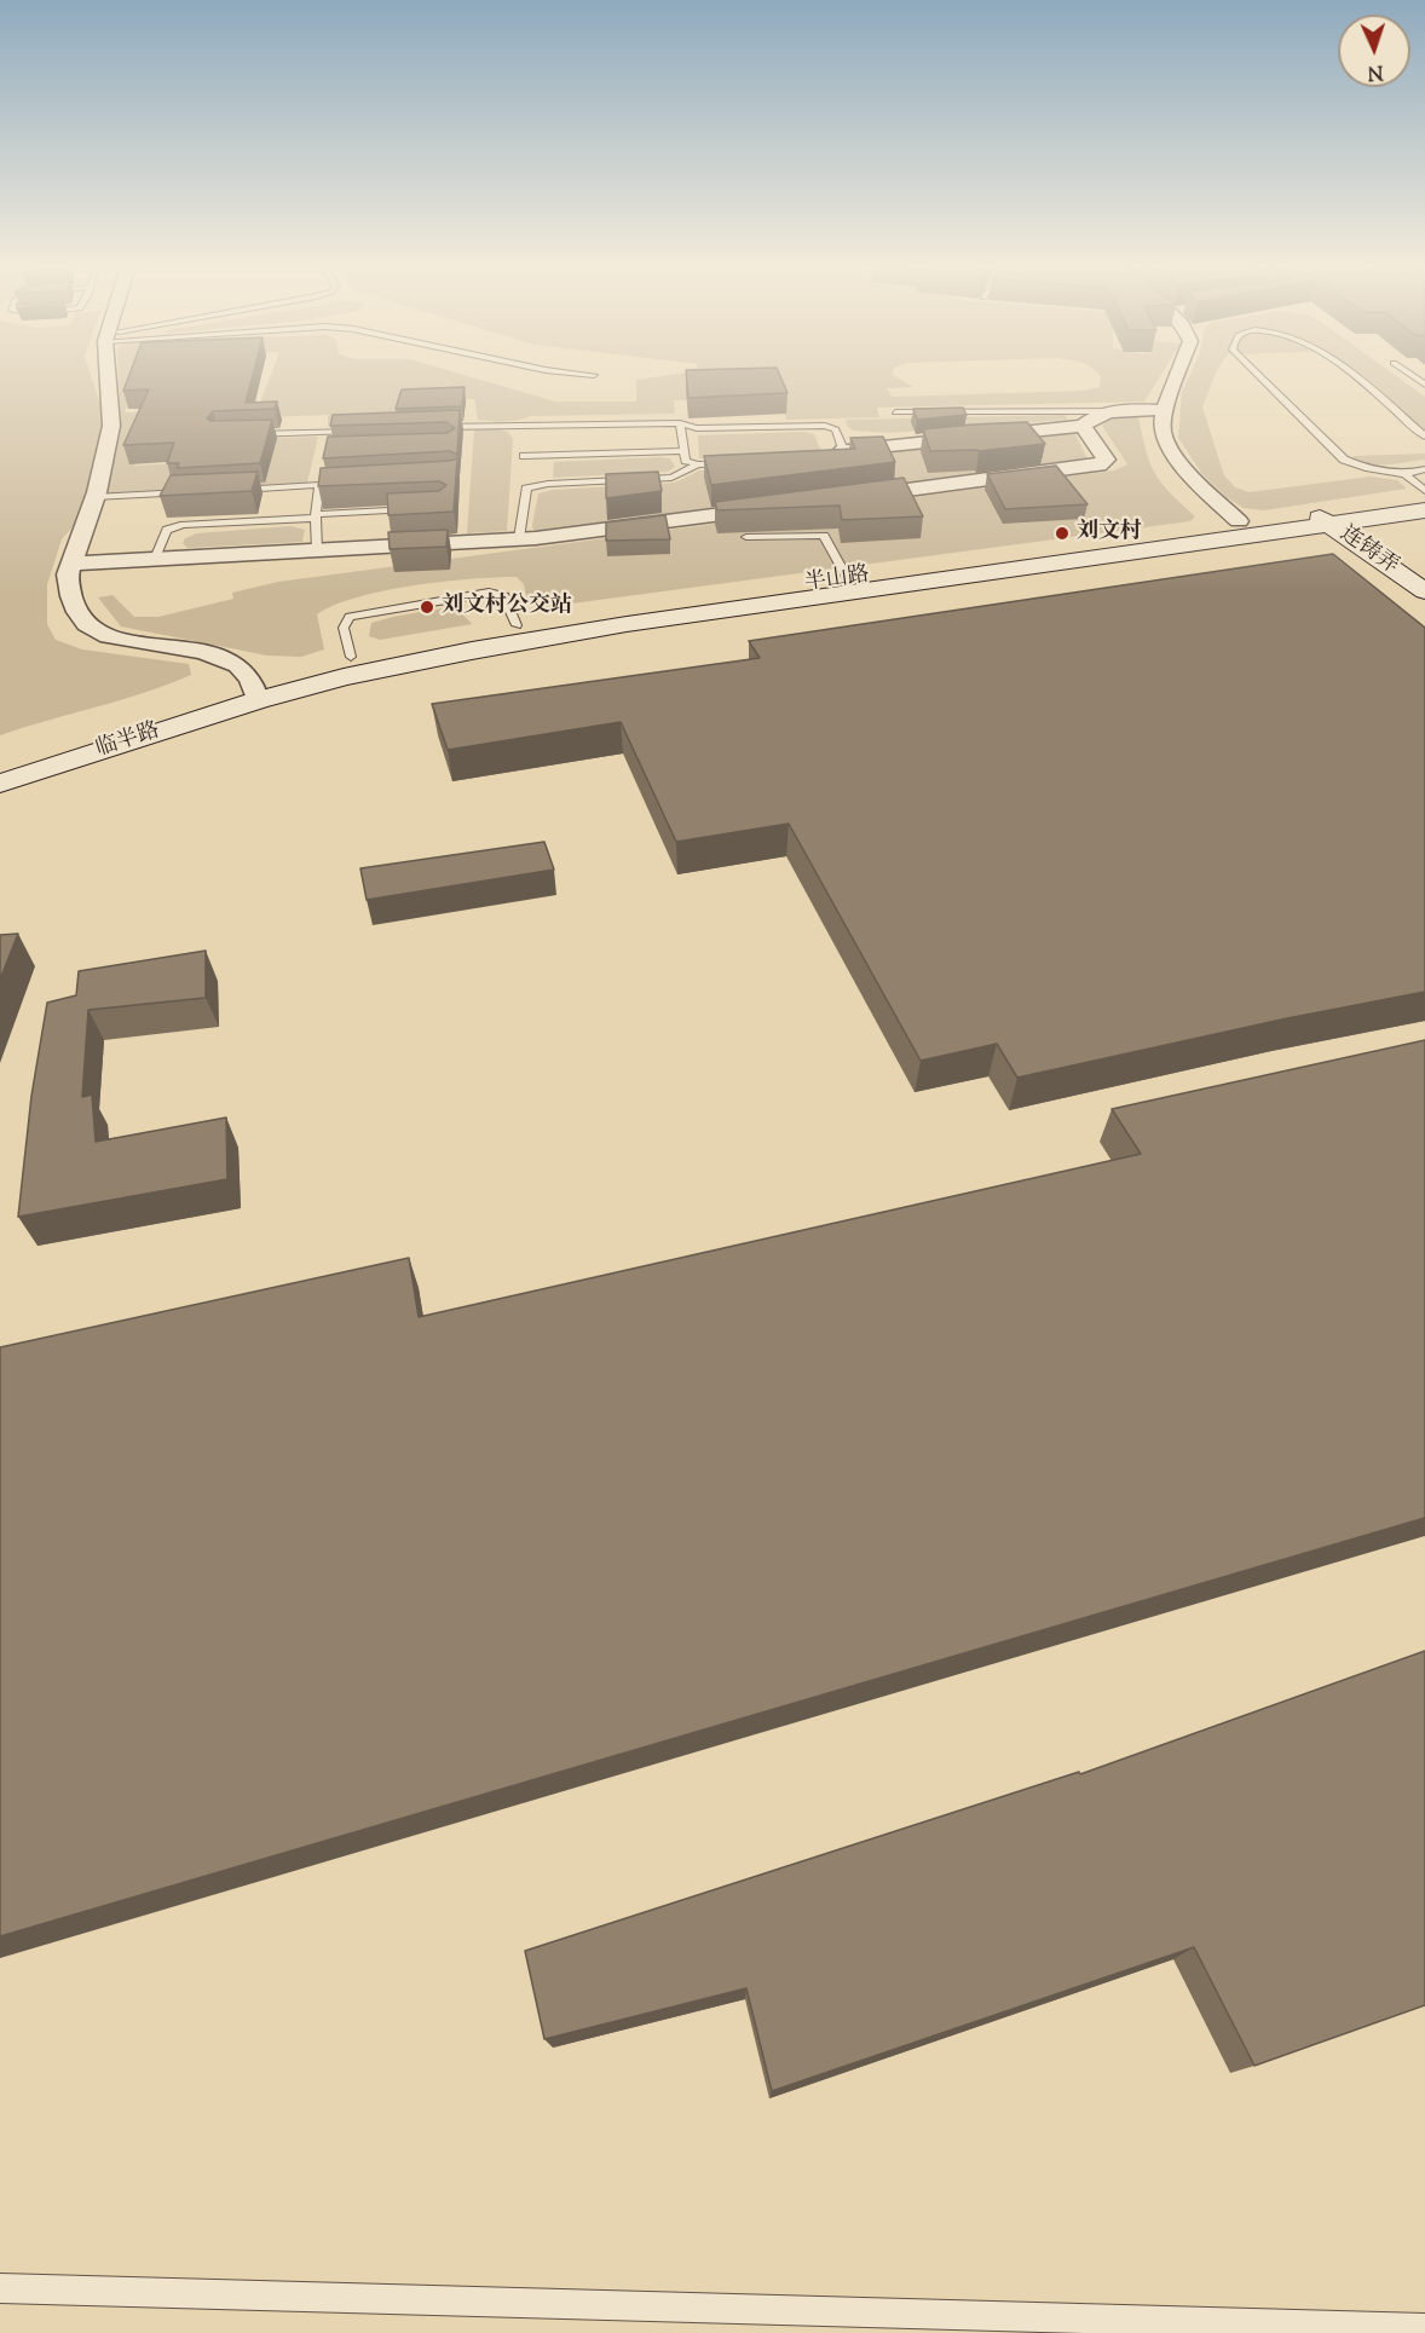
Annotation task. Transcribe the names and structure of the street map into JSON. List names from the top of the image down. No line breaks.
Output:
{"streets":{"main road":["连铸弄","半山路","临半路"]},"crossings":[["连铸弄","半山路"],["半山路","临半路"]],"places":["刘文村","刘文村公交站"],"north":"bottom"}
